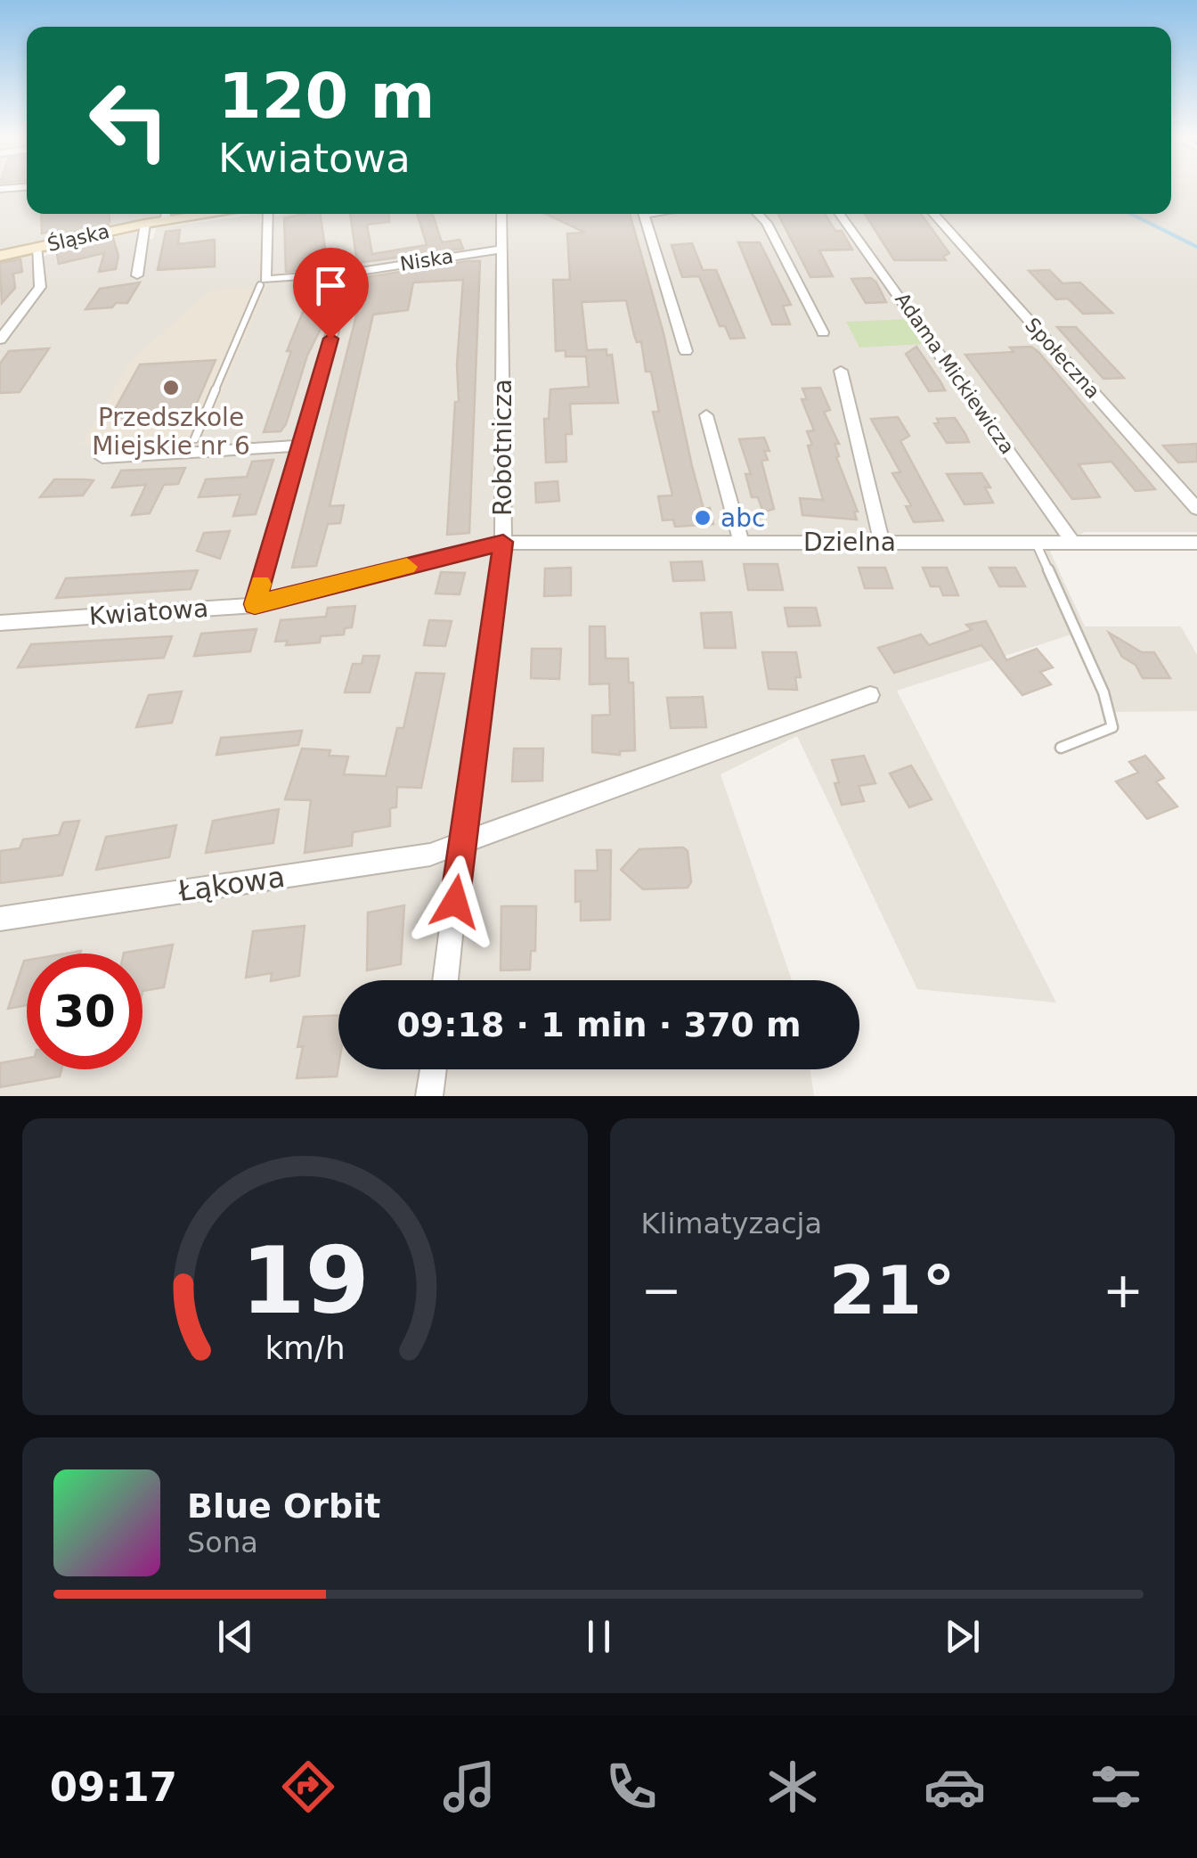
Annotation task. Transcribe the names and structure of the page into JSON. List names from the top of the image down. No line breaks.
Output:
{"streets":{"street":["Śląska","Niska","Społeczna","Adama Mickiewicza","Robotnicza","Dzielna","Kwiatowa","Łąkowa"]},"crossings":[["Niska","Robotnicza"],["Adama Mickiewicza","Dzielna"],["Robotnicza","Dzielna"],["Robotnicza","Kwiatowa"],["Robotnicza","Łąkowa"],["Dzielna","Kwiatowa"]],"places":["Przedszkole Miejskie nr 6","abc"],"page":{"turn":["120 m","Kwiatowa"],"limit":"30","trip":"09:18 · 1 min · 370 m","tile":"Klimatyzacja","heat":["−","21°","+"],"song":["Blue Orbit","Sona"],"tabs":"09:17","gauge":["19","km/h"]}}
